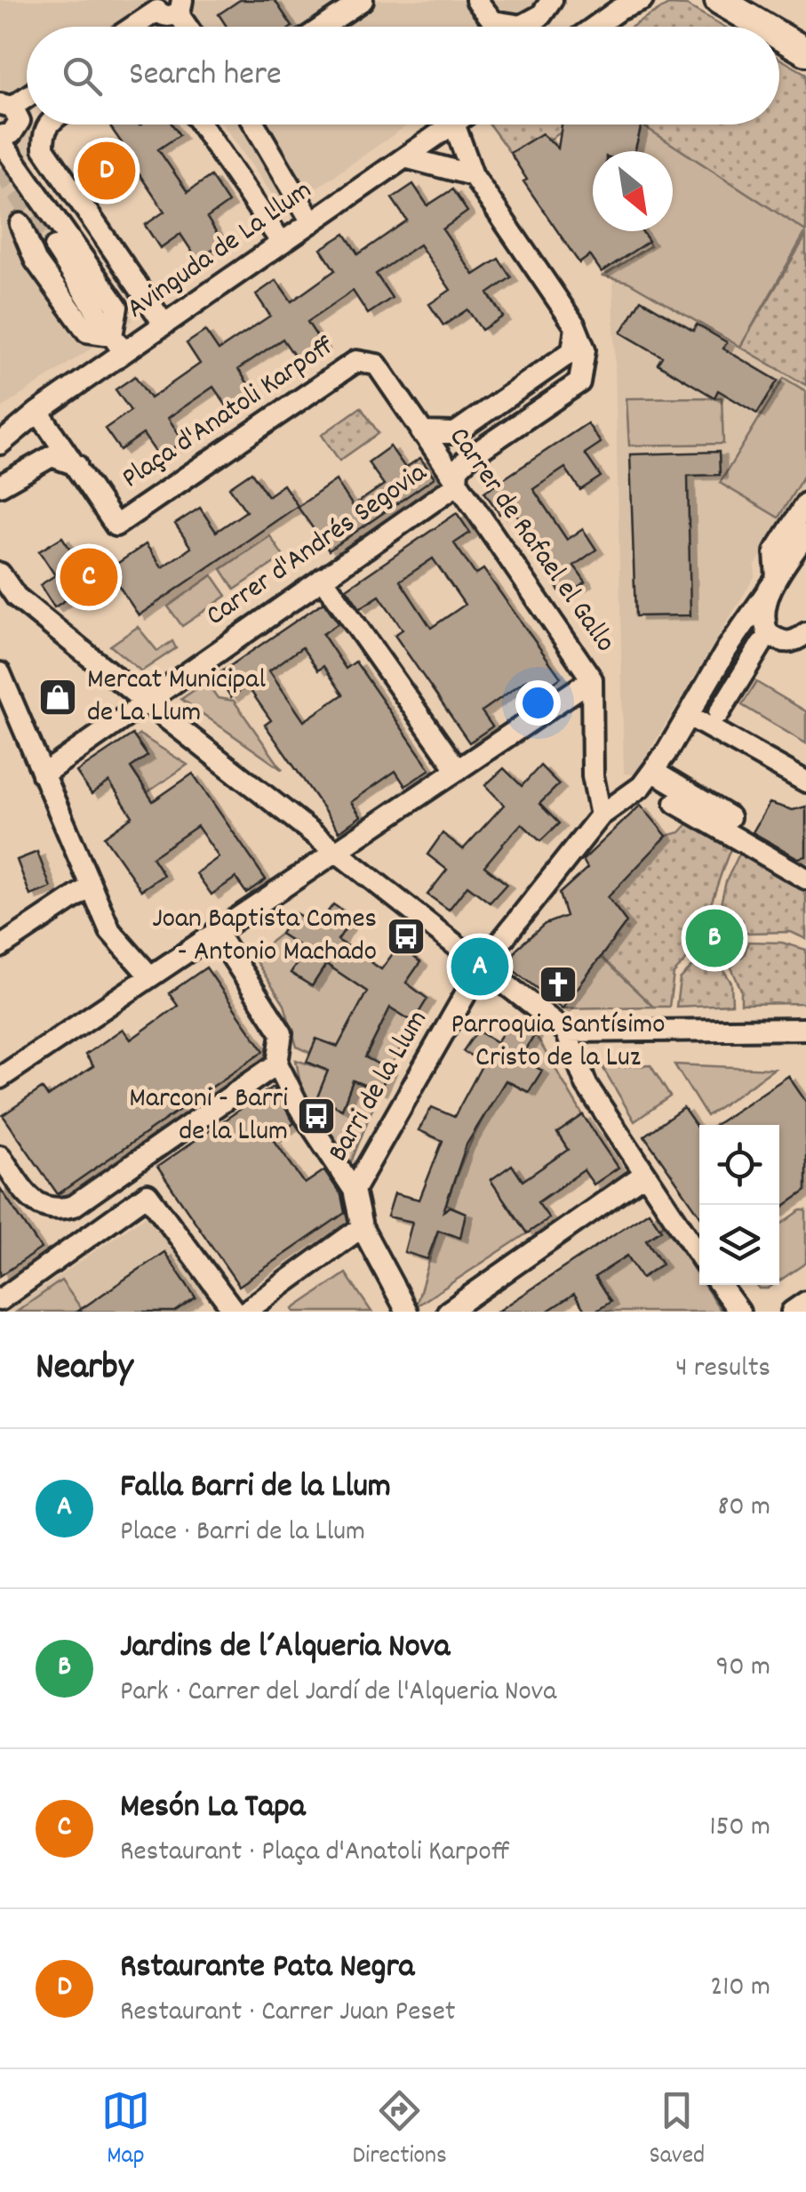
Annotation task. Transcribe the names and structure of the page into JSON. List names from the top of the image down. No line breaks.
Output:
{"streets":{"street":["Avinguda de La Llum","Plaça d'Anatoli Karpoff","Carrer de Rafael el Gallo","Carrer d'Andrés Segovia","Barri de la Llum"]},"crossings":[["Plaça d'Anatoli Karpoff","Carrer de Rafael el Gallo"],["Carrer de Rafael el Gallo","Carrer d'Andrés Segovia"],["Carrer de Rafael el Gallo","Barri de la Llum"]],"places":{"shop":["Mercat Municipal de La Llum"],"bus stop":["Joan Baptista Comes - Antonio Machado","Marconi - Barri de la Llum"],"church":["Parroquia Santísimo Cristo de la Luz"]},"north":"bottom right","page":{"search":"Search here","pins":["D","C","B","A"],"heading":["Nearby","4 results"],"list":[{"mark":"A","name":"Falla Barri de la Llum","note":"Place · Barri de la Llum","value":"80 m"},{"mark":"B","name":"Jardins de l´Alqueria Nova","note":"Park · Carrer del Jardí de l'Alqueria Nova","value":"90 m"},{"mark":"C","name":"Mesón La Tapa","note":"Restaurant · Plaça d'Anatoli Karpoff","value":"150 m"},{"mark":"D","name":"Rstaurante Pata Negra","note":"Restaurant · Carrer Juan Peset","value":"210 m"}],"nav":["Map","Directions","Saved"]}}
